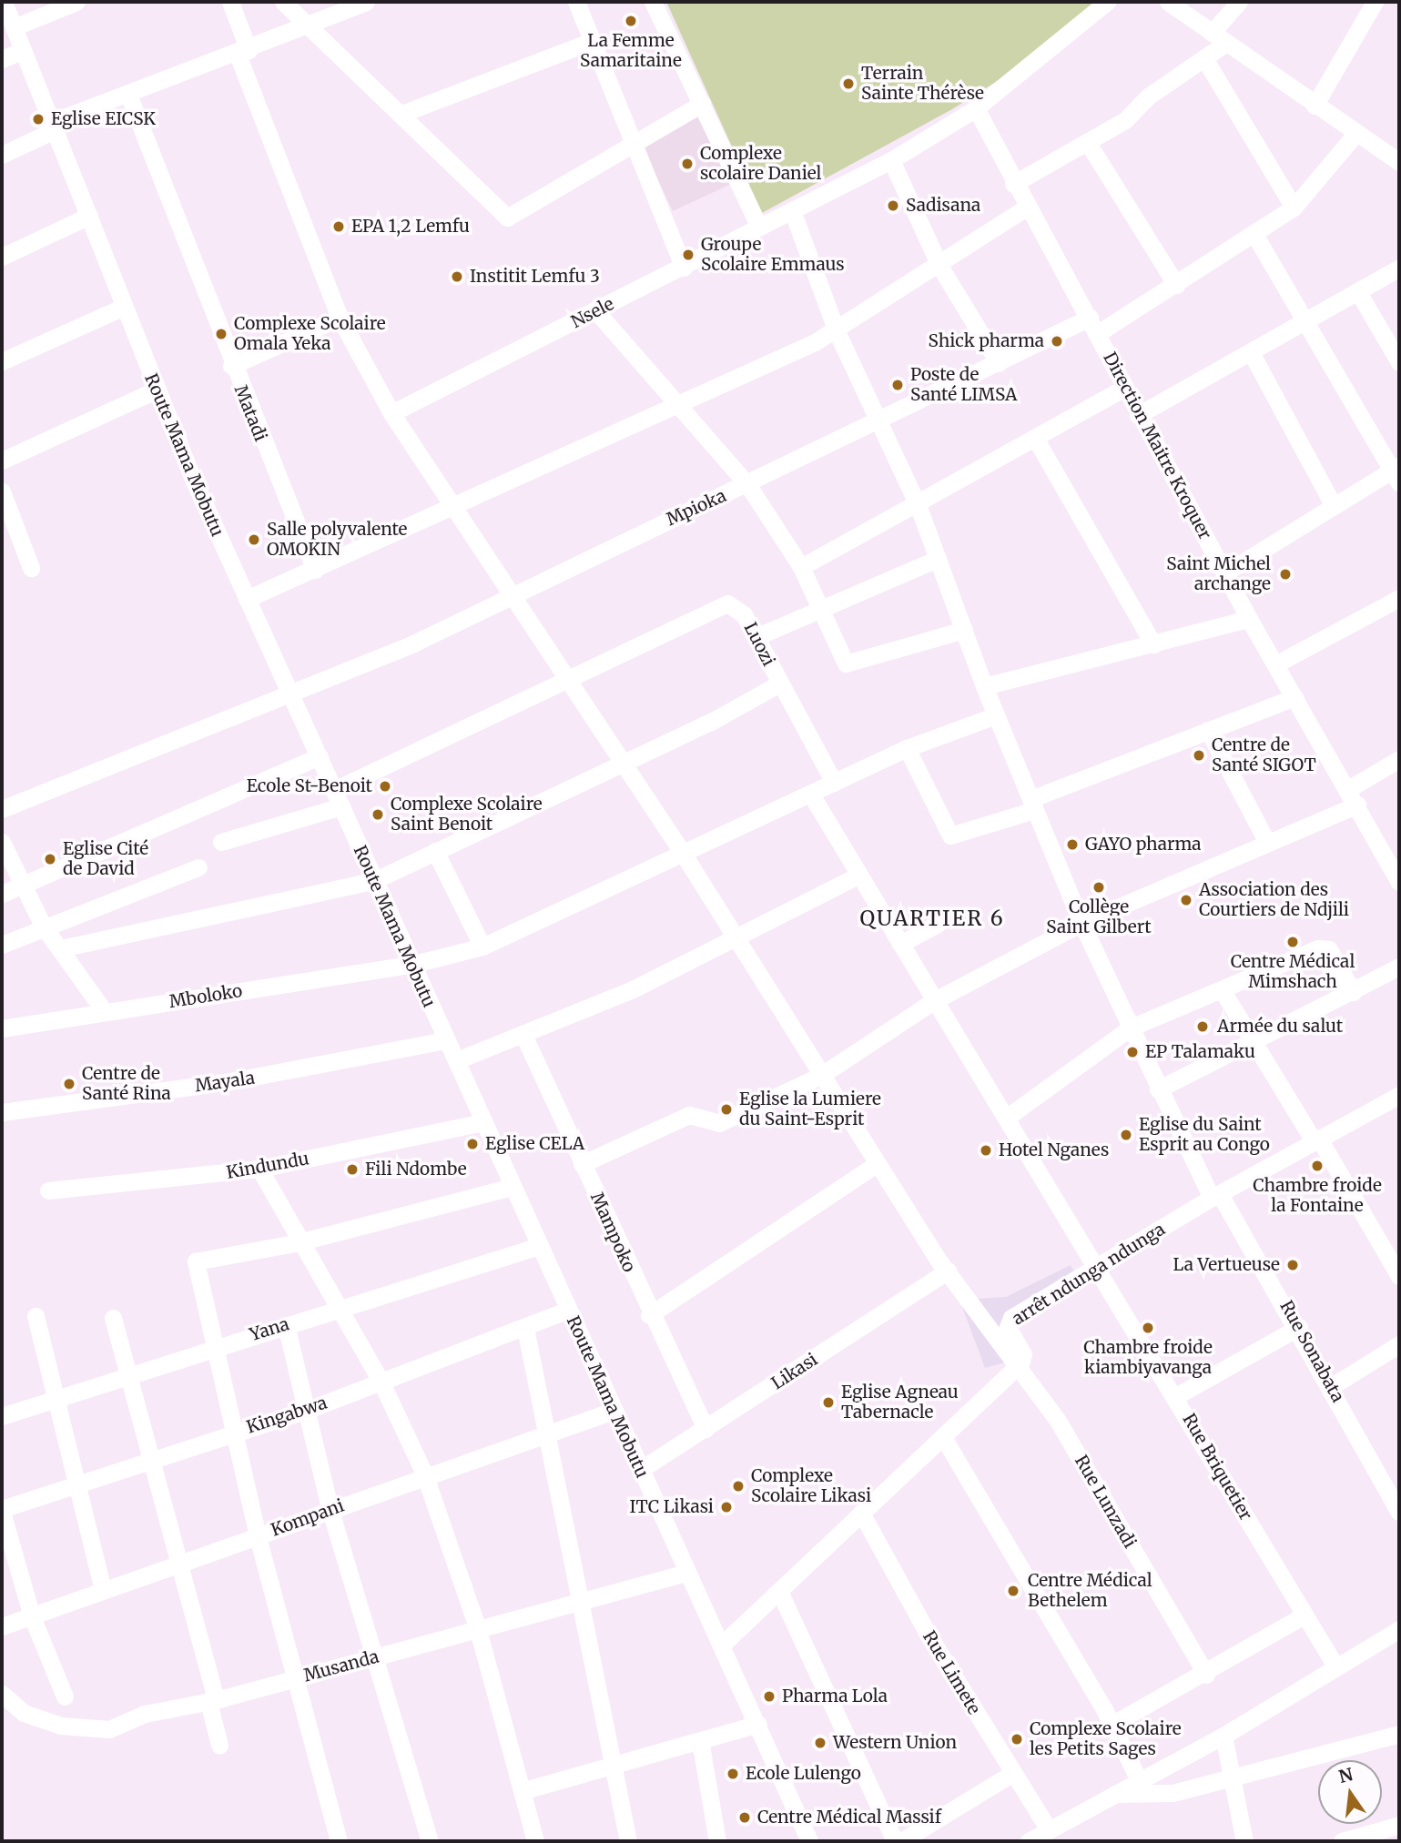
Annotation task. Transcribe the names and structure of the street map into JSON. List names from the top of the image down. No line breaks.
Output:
{"streets":{"street":["Nsele","Matadi","Direction Maitre Kroquer","Route Mama Mobutu","Mpioka","Luozi","Mboloko","Mayala","Kindundu","Mampoko","arrêt ndunga ndunga","Yana","Rue Sonabata","Likasi","Kingabwa","Rue Briquetier","Rue Lunzadi","Kompani","Musanda","Rue Limete"]},"crossings":[["Nsele","Direction Maitre Kroquer"],["Nsele","Rue Sonabata"],["Direction Maitre Kroquer","Mpioka"],["Route Mama Mobutu","Mpioka"],["Route Mama Mobutu","Luozi"],["Route Mama Mobutu","Mboloko"],["Route Mama Mobutu","Mayala"],["Route Mama Mobutu","Kindundu"],["Route Mama Mobutu","Yana"],["Route Mama Mobutu","Likasi"],["Route Mama Mobutu","Kingabwa"],["Route Mama Mobutu","Kompani"],["Route Mama Mobutu","Musanda"],["Mpioka","Rue Sonabata"],["Luozi","Mboloko"],["Mboloko","Rue Sonabata"],["Mboloko","Rue Briquetier"],["Mampoko","Likasi"],["arrêt ndunga ndunga","Rue Sonabata"],["arrêt ndunga ndunga","Rue Briquetier"],["arrêt ndunga ndunga","Rue Lunzadi"]],"districts":["QUARTIER 6"],"places":["La Femme Samaritaine","Terrain Sainte Thérèse","Eglise EICSK","Complexe scolaire Daniel","Sadisana","EPA 1,2 Lemfu","Groupe Scolaire Emmaus","Institit Lemfu 3","Complexe Scolaire Omala Yeka","Shick pharma","Poste de Santé LIMSA","Salle polyvalente OMOKIN","Saint Michel archange","Centre de Santé SIGOT","Ecole St-Benoit","Complexe Scolaire Saint Benoit","GAYO pharma","Eglise Cité de David","Collège Saint Gilbert","Association des Courtiers de Ndjili","Centre Médical Mimshach","Armée du salut","EP Talamaku","Centre de Santé Rina","Eglise la Lumiere du Saint-Esprit","Eglise du Saint Esprit au Congo","Eglise CELA","Hotel Nganes","Chambre froide la Fontaine","Fili Ndombe","La Vertueuse","Chambre froide kiambiyavanga","Eglise Agneau Tabernacle","Complexe Scolaire Likasi","ITC Likasi","Centre Médical Bethelem","Pharma Lola","Complexe Scolaire les Petits Sages","Western Union","Ecole Lulengo","Centre Médical Massif"],"north":"top"}
